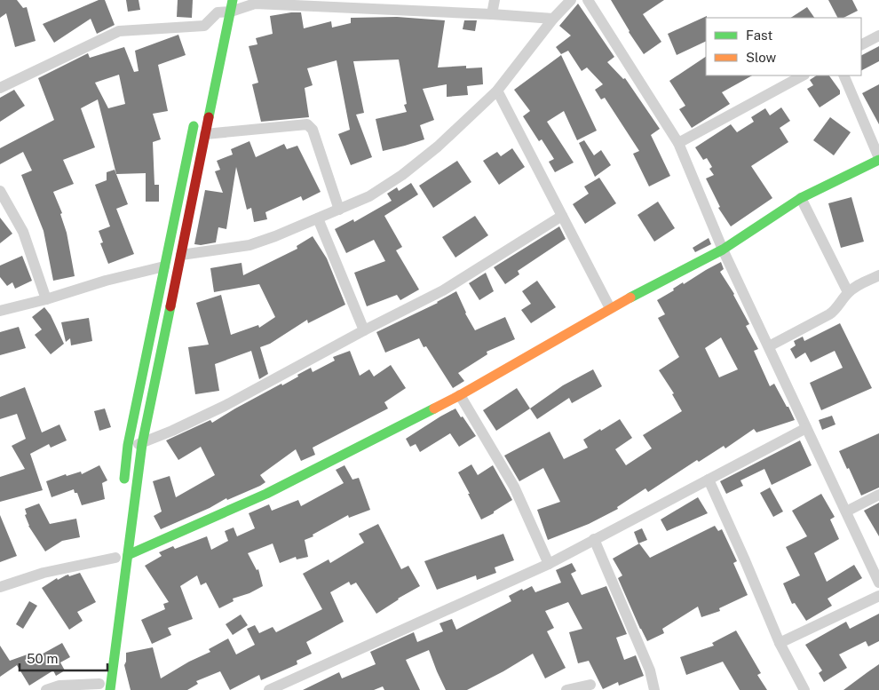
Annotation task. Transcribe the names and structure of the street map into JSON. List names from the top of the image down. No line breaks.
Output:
{"legend":["Fast","Slow"],"scale_bar":"50 m"}
